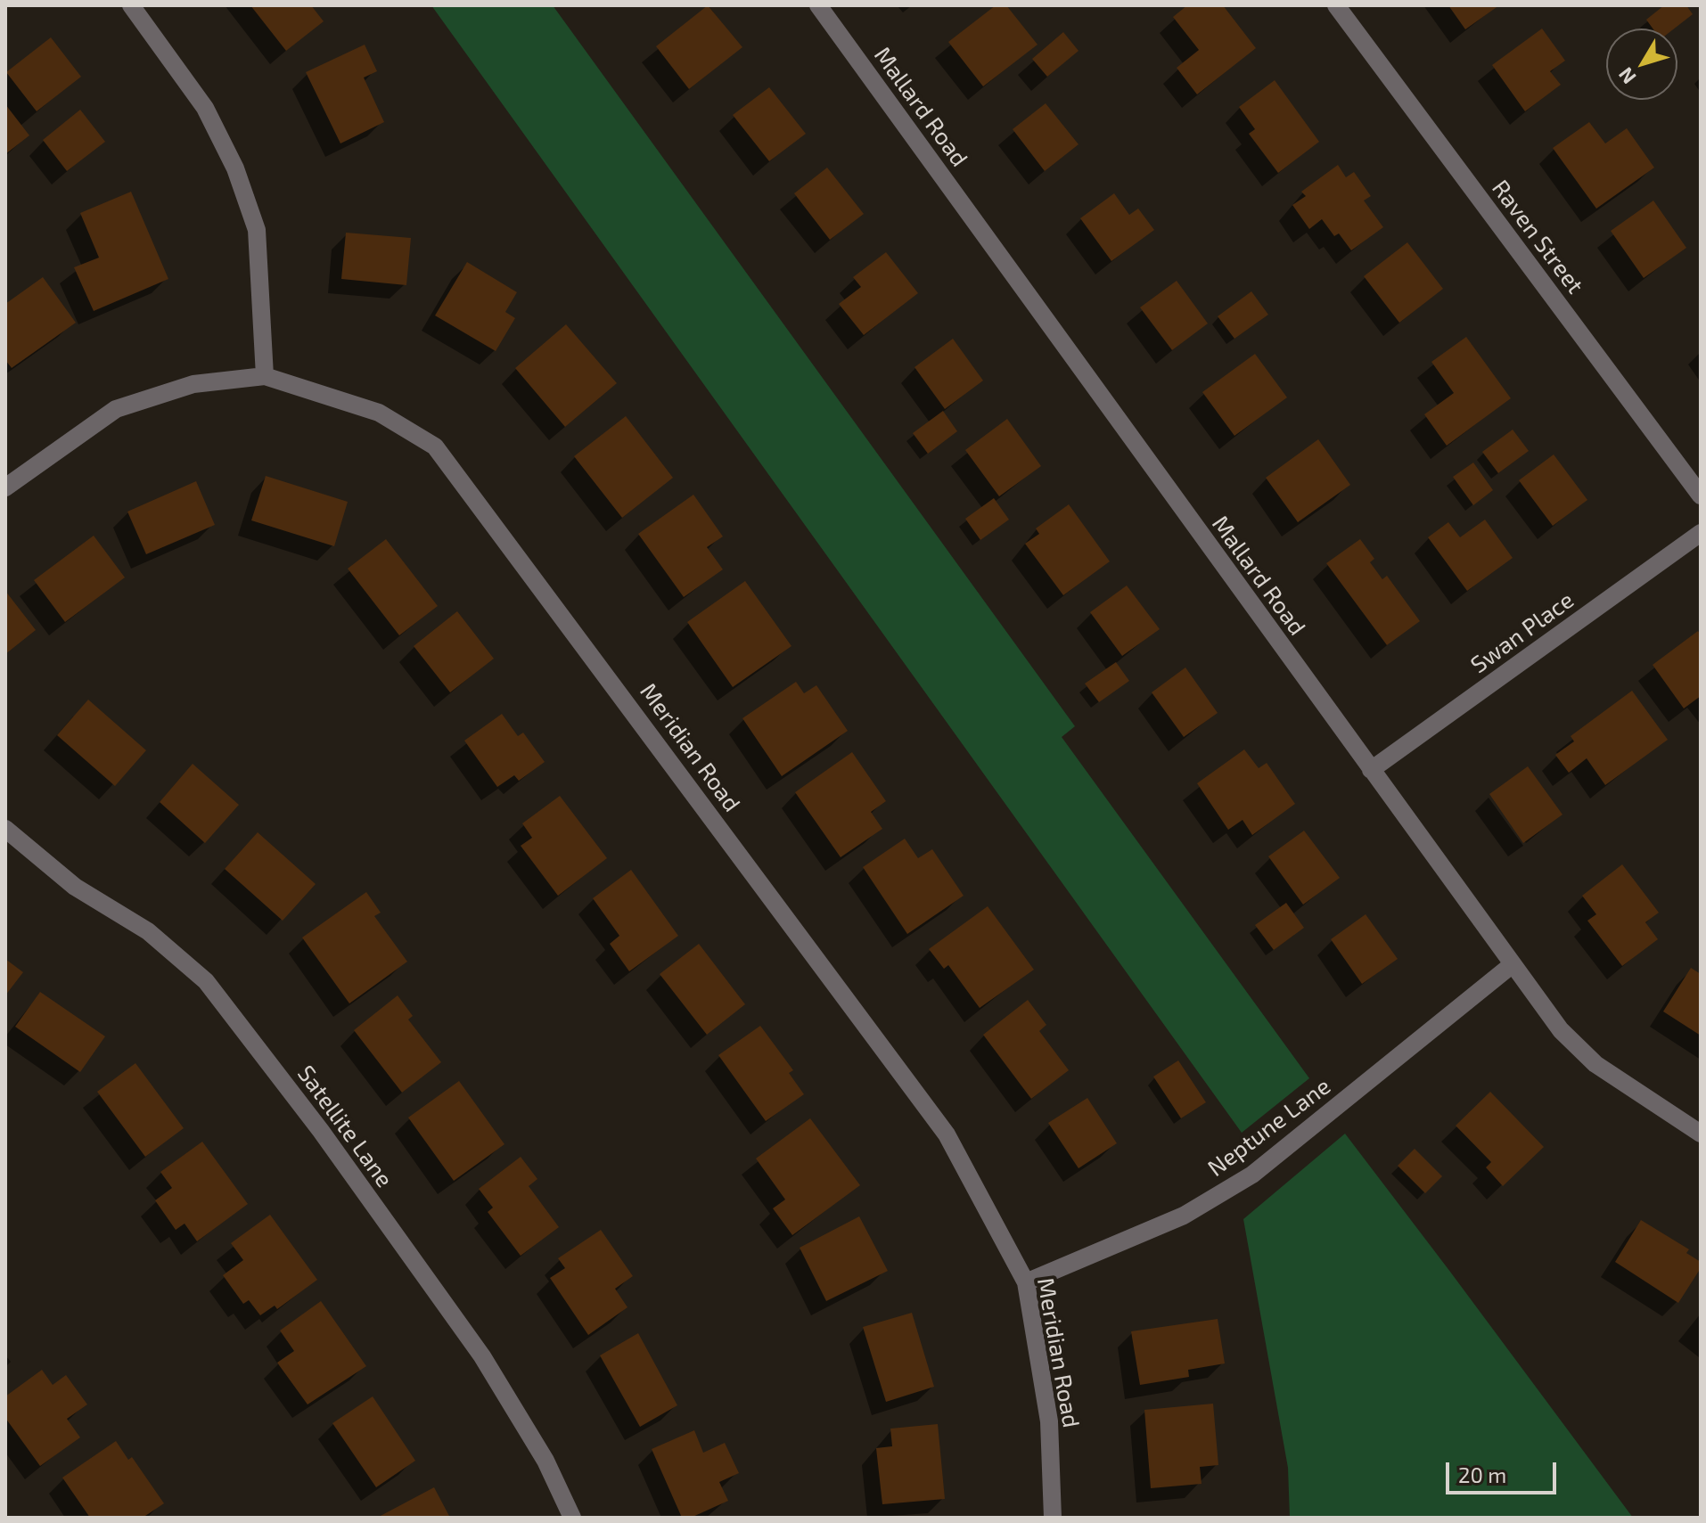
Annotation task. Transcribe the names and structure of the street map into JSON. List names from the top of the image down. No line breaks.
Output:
{"streets":{"street":["Mallard Road","Raven Street","Swan Place","Meridian Road","Satellite Lane","Neptune Lane"]},"crossings":[["Mallard Road","Swan Place"],["Mallard Road","Neptune Lane"],["Meridian Road","Neptune Lane"]],"scale_bar":"20 m","north":"bottom left"}
